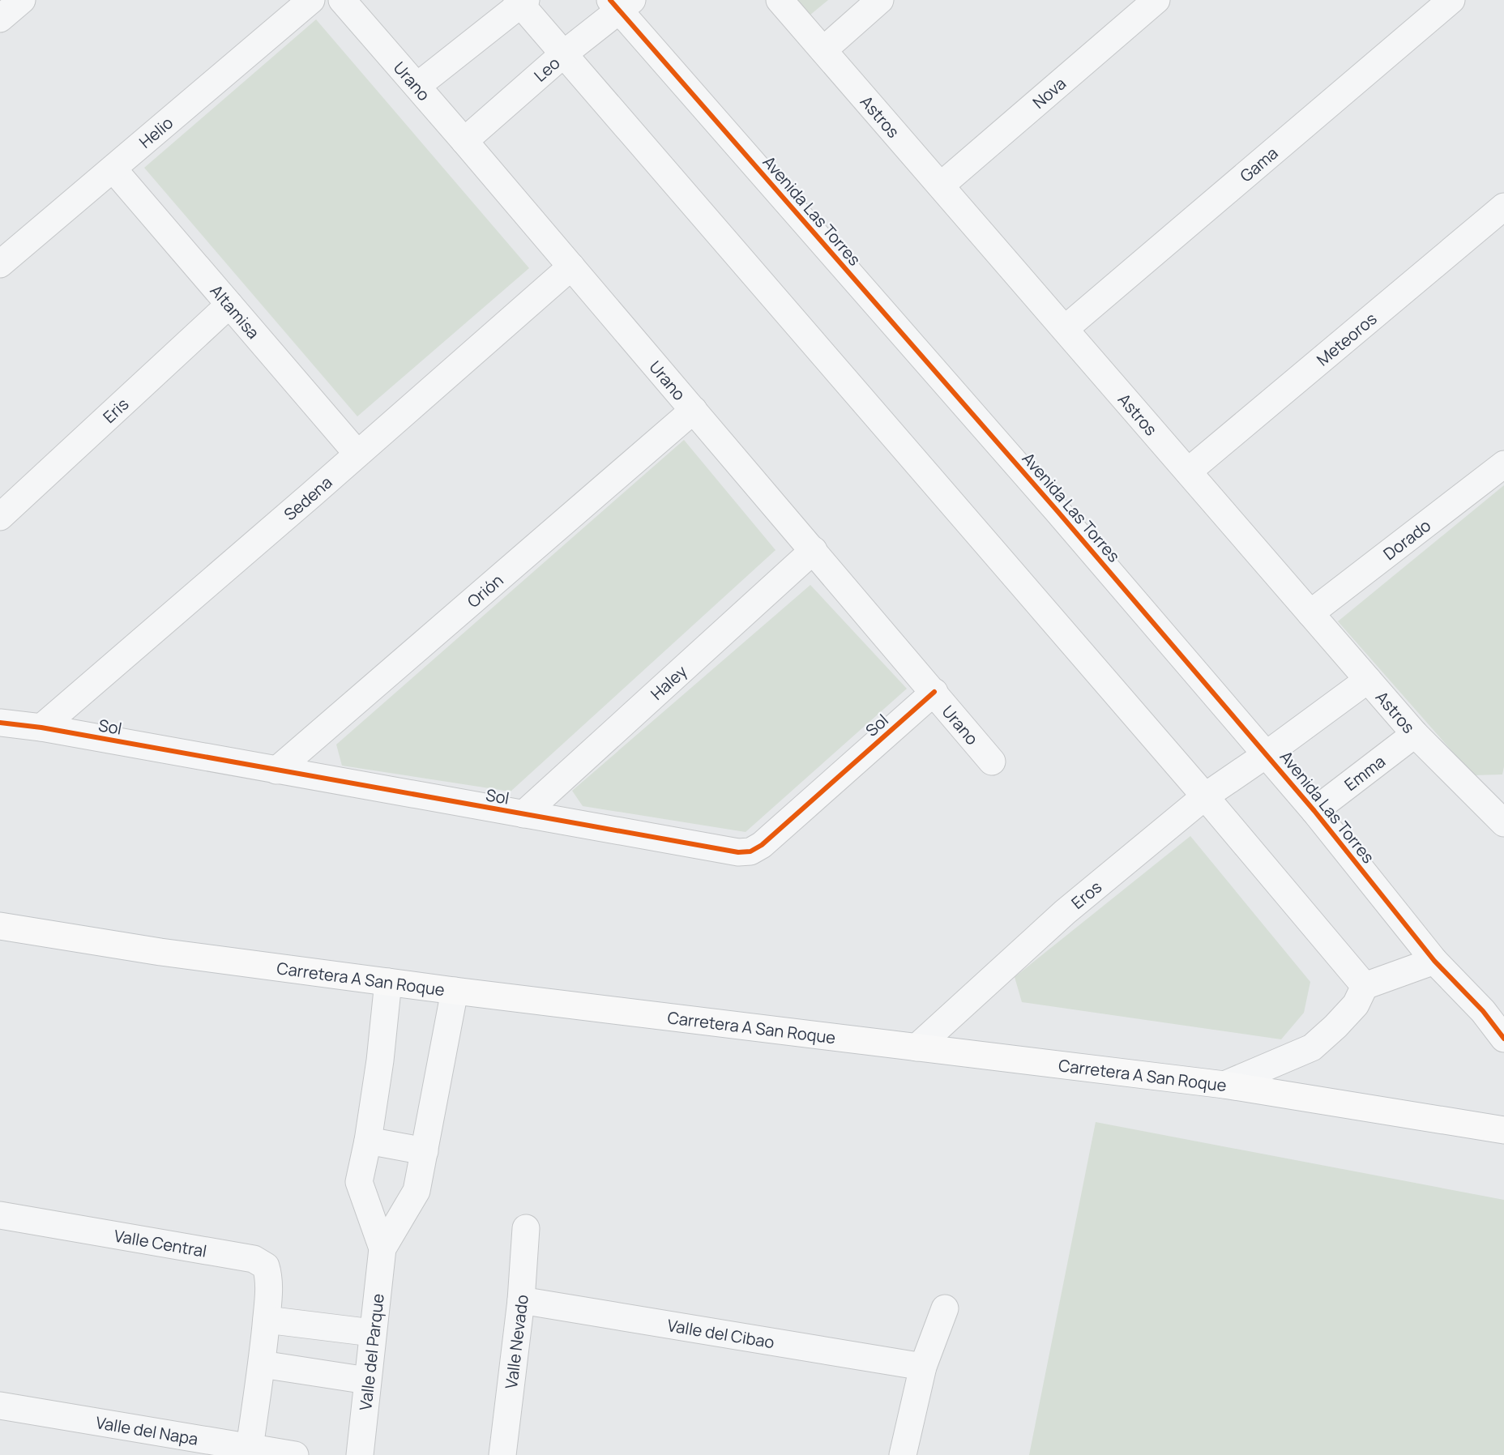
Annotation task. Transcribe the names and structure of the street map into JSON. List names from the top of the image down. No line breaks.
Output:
{"streets":{"main road":["Carretera A San Roque"],"street":["Leo","Urano","Nova","Astros","Helio","Gama","Avenida Las Torres","Altamisa","Meteoros","Eris","Sedena","Dorado","Orión","Haley","Sol","Emma","Eros","Valle Central","Valle del Cibao","Valle Nevado","Valle del Parque","Valle del Napa"]},"crossings":[["Leo","Urano"],["Leo","Avenida Las Torres"],["Urano","Sedena"],["Urano","Orión"],["Urano","Haley"],["Urano","Sol"],["Nova","Astros"],["Astros","Gama"],["Astros","Meteoros"],["Astros","Dorado"],["Astros","Emma"],["Helio","Altamisa"],["Avenida Las Torres","Emma"],["Avenida Las Torres","Eros"],["Altamisa","Eris"],["Altamisa","Sedena"],["Sedena","Sol"],["Orión","Sol"],["Haley","Sol"],["Eros","Carretera A San Roque"],["Carretera A San Roque","Valle del Parque"],["Valle Central","Valle del Napa"],["Valle del Cibao","Valle Nevado"]]}
